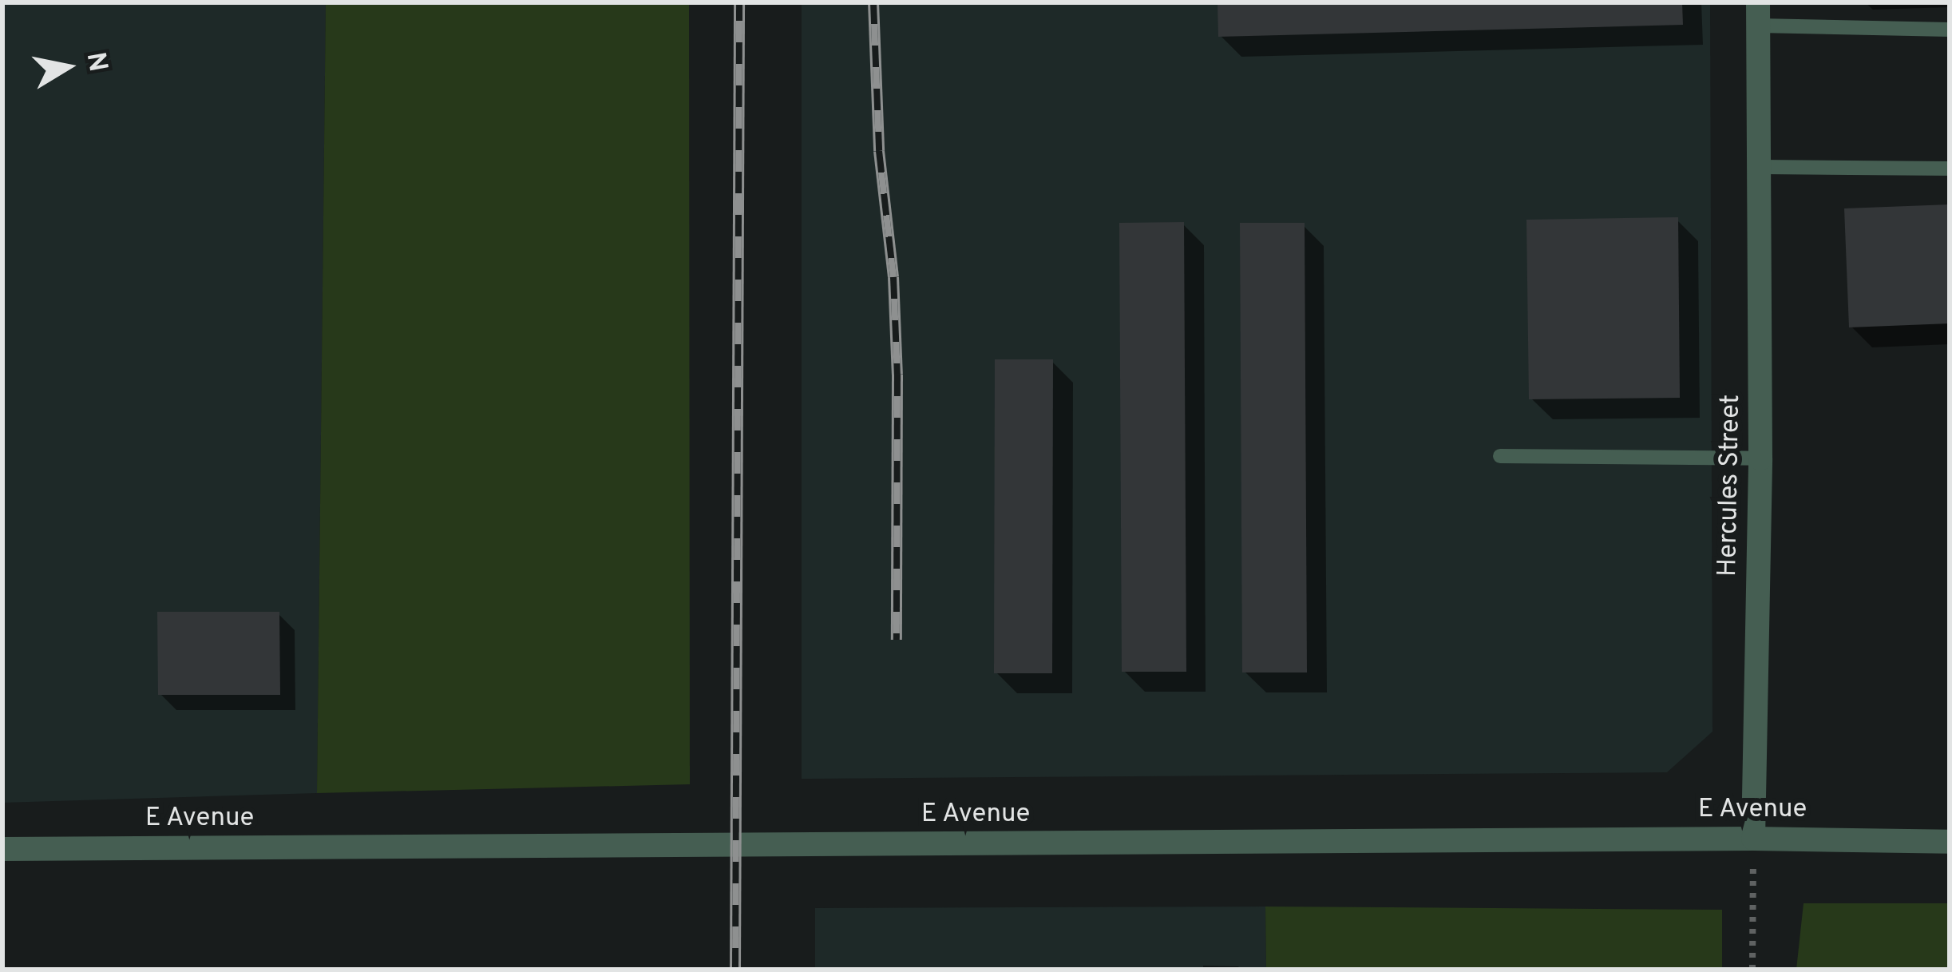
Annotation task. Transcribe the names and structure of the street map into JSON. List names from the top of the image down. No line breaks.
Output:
{"streets":{"street":["Hercules Street","E Avenue"]},"crossings":[["Hercules Street","E Avenue"]],"north":"right"}
